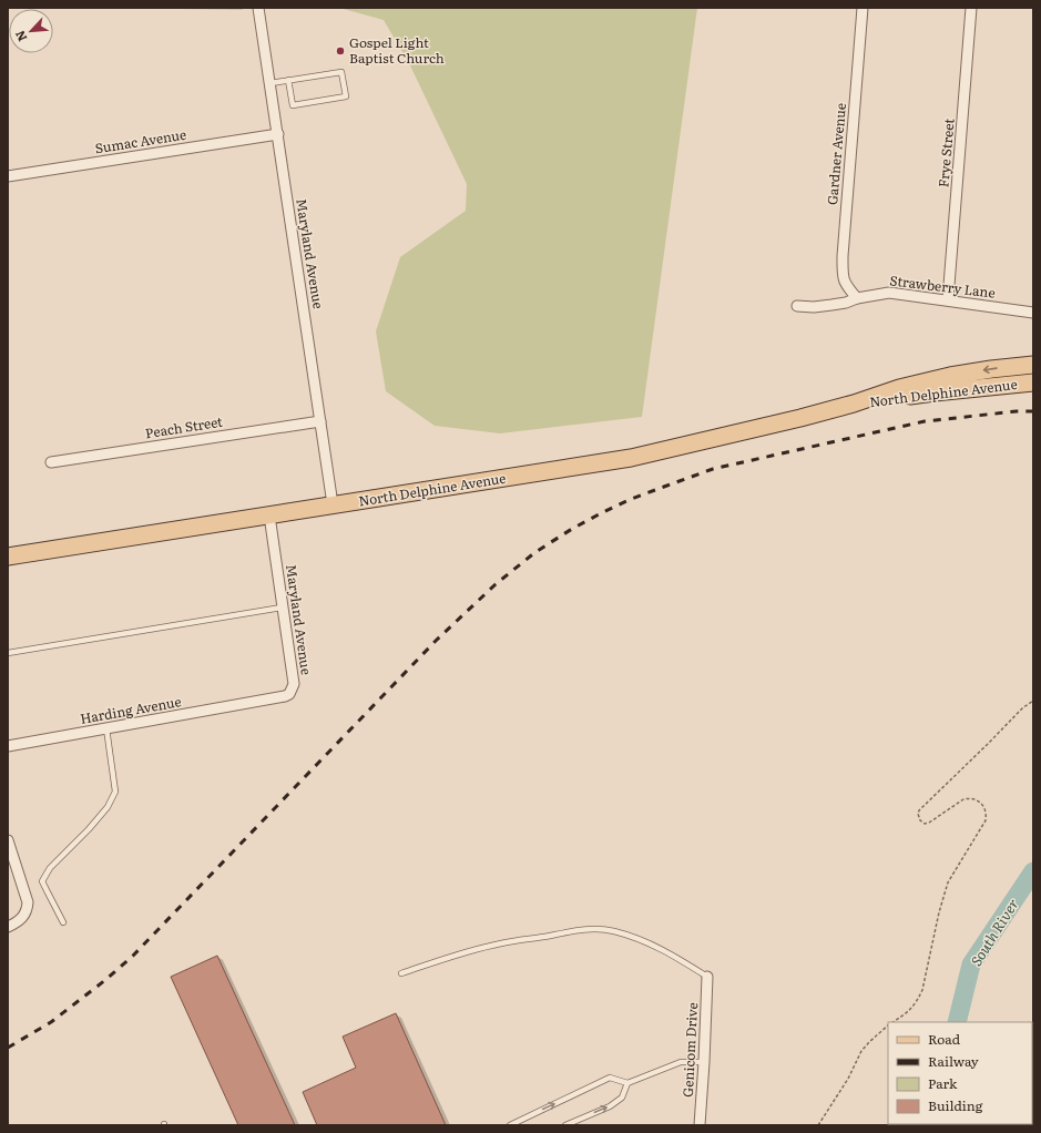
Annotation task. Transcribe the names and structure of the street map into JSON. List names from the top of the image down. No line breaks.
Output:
{"streets":{"main road":["North Delphine Avenue"],"street":["Sumac Avenue","Frye Street","Gardner Avenue","Maryland Avenue","Strawberry Lane","Peach Street","Harding Avenue","Genicom Drive"]},"crossings":[["Sumac Avenue","Maryland Avenue"],["Frye Street","Strawberry Lane"],["Gardner Avenue","Strawberry Lane"],["Maryland Avenue","North Delphine Avenue"],["Maryland Avenue","Peach Street"],["Maryland Avenue","Harding Avenue"]],"water":["South River"],"places":["Gospel Light Baptist Church"],"legend":["Road","Railway","Park","Building"],"north":"bottom left"}
